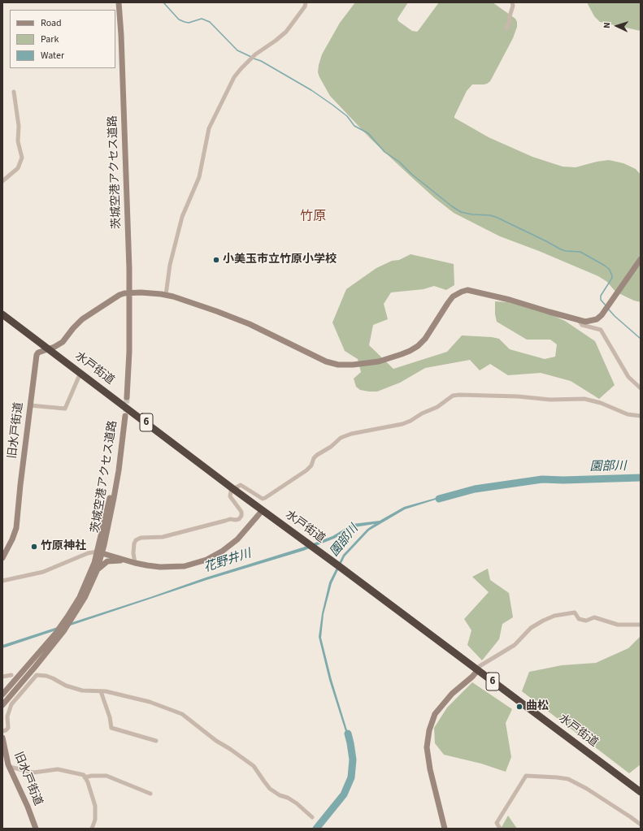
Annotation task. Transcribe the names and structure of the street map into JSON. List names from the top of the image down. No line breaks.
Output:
{"streets":{"highway":["水戸街道","6"],"street":["茨城空港アクセス道路","旧水戸街道"]},"crossings":[["水戸街道","旧水戸街道"]],"districts":["竹原"],"water":["園部川","花野井川"],"places":["小美玉市立竹原小学校","竹原神社","曲松"],"legend":["Road","Park","Water"],"north":"left"}
